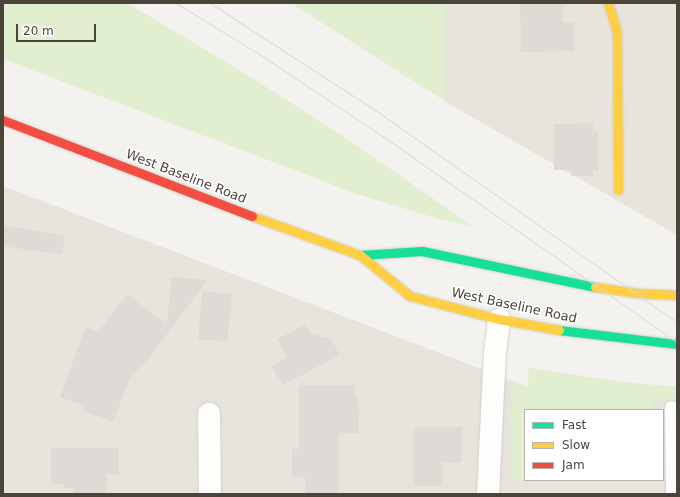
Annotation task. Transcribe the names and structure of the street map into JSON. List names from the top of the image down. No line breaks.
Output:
{"streets":{"main road":["West Baseline Road"]},"legend":["Fast","Slow","Jam"],"scale_bar":"20 m"}
